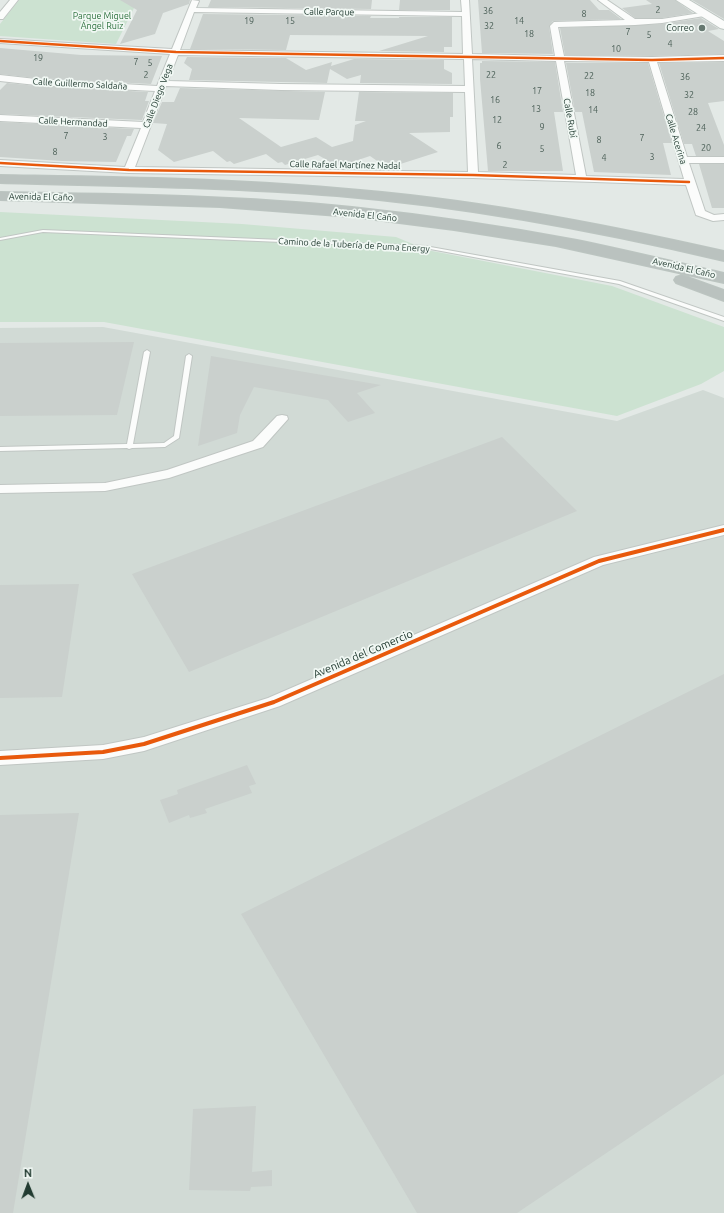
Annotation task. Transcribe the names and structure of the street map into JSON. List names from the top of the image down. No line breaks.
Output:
{"streets":{"highway":["Avenida El Caño"],"street":["Calle Parque","Calle Guillermo Saldaña","Calle Diego Vega","Calle Rubí","Calle Hermandad","Calle Acerina","Calle Rafael Martínez Nadal","Avenida del Comercio"],"lane":["Camino de la Tubería de Puma Energy"]},"crossings":[["Calle Parque","Calle Diego Vega"],["Calle Guillermo Saldaña","Calle Diego Vega"],["Calle Diego Vega","Calle Hermandad"],["Calle Diego Vega","Calle Rafael Martínez Nadal"],["Calle Rubí","Calle Rafael Martínez Nadal"],["Calle Acerina","Calle Rafael Martínez Nadal"]],"parks":["Parque Miguel Ángel Ruiz"],"places":["Correo"],"house_numbers":["2","36","8","19","15","14","32","7","18","5","4","10","19","7","5","2","22","22","36","17","18","32","16","13","14","28","12","9","24","7","3","7","8","6","20","5","8","3","4","2"],"north":"top"}
